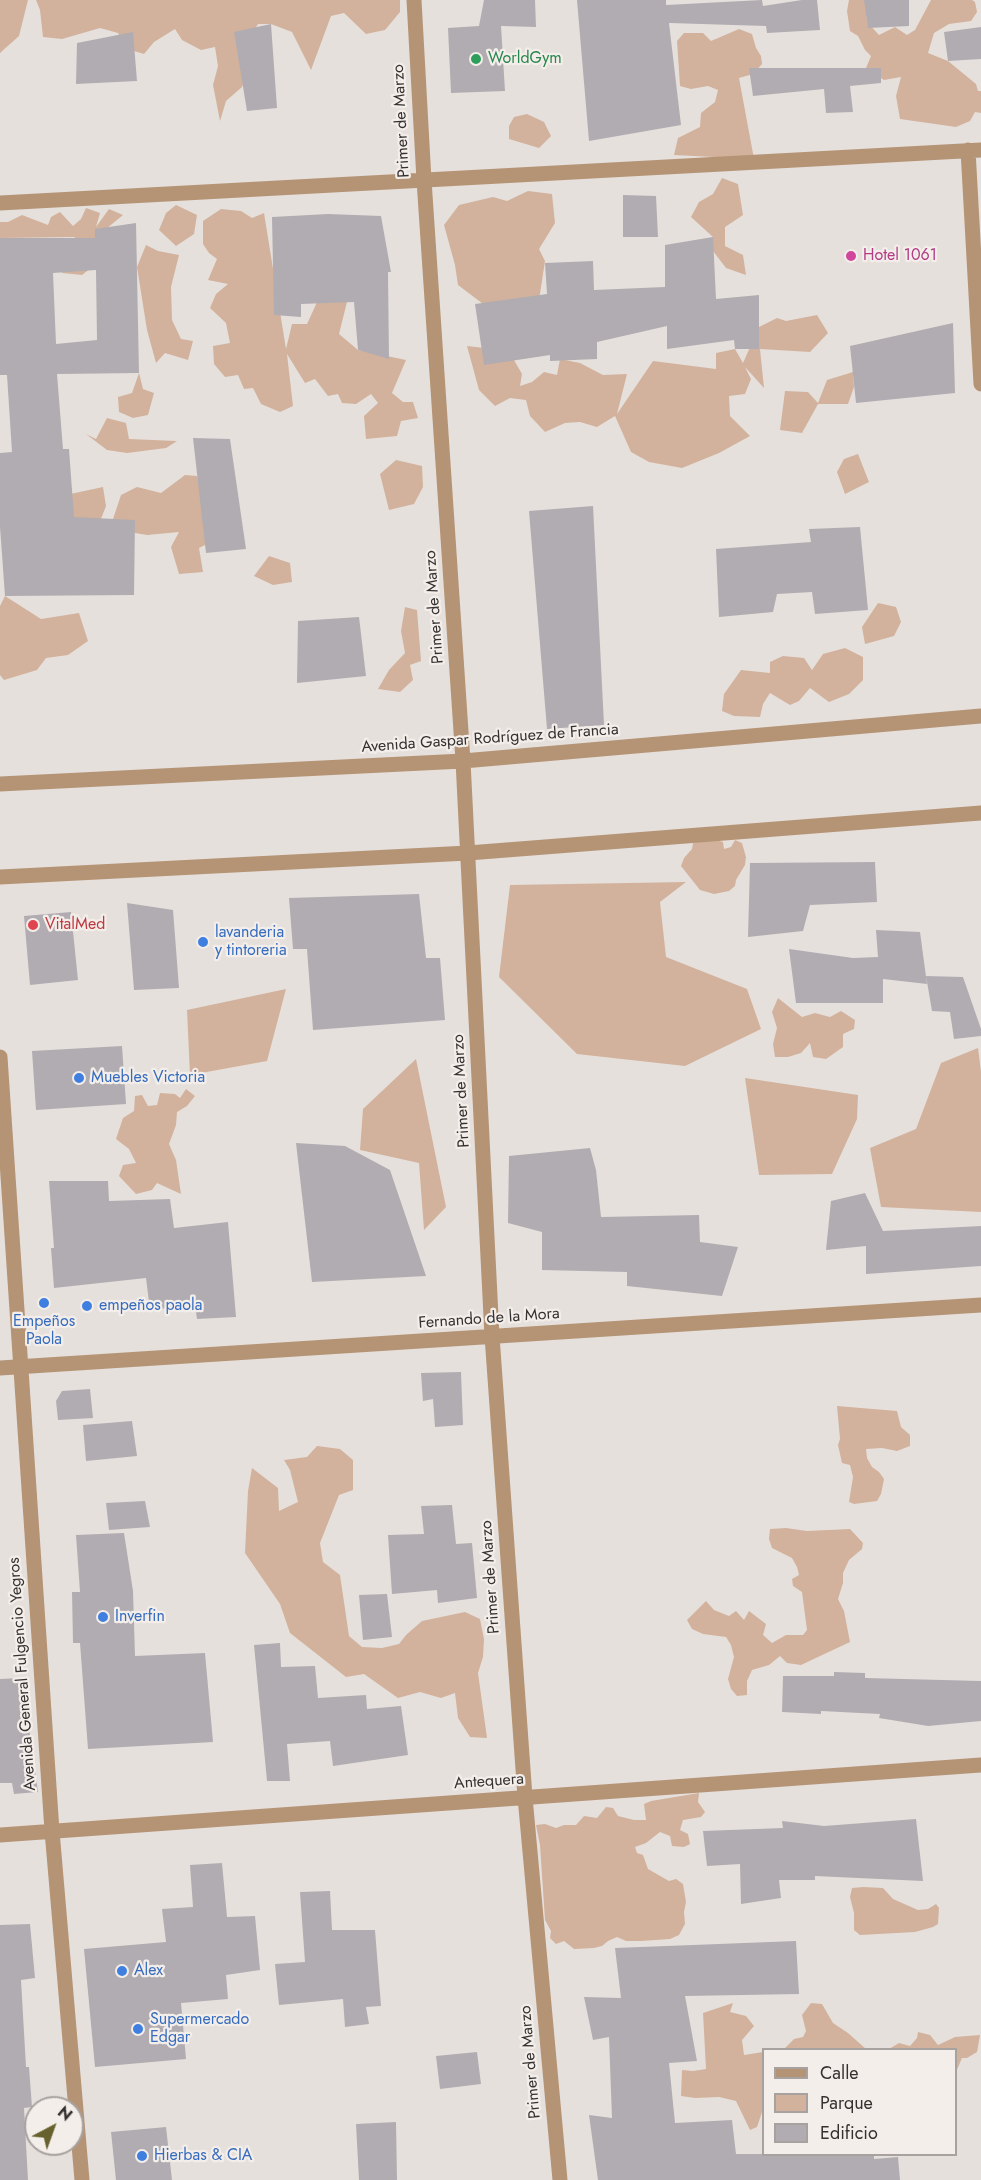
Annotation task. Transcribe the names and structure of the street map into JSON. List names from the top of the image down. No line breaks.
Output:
{"streets":{"street":["Primer de Marzo","Avenida Gaspar Rodríguez de Francia","Fernando de la Mora","Avenida General Fulgencio Yegros","Antequera"]},"crossings":[["Primer de Marzo","Avenida Gaspar Rodríguez de Francia"],["Primer de Marzo","Fernando de la Mora"],["Primer de Marzo","Antequera"],["Fernando de la Mora","Avenida General Fulgencio Yegros"],["Avenida General Fulgencio Yegros","Antequera"]],"places":["WorldGym","Hotel 1061","VitalMed","lavanderia y tintoreria","Muebles Victoria","Empeños Paola","empeños paola","Inverfin","Alex","Supermercado Edgar","Hierbas & CIA"],"legend":["Calle","Parque","Edificio"],"north":"top right"}
